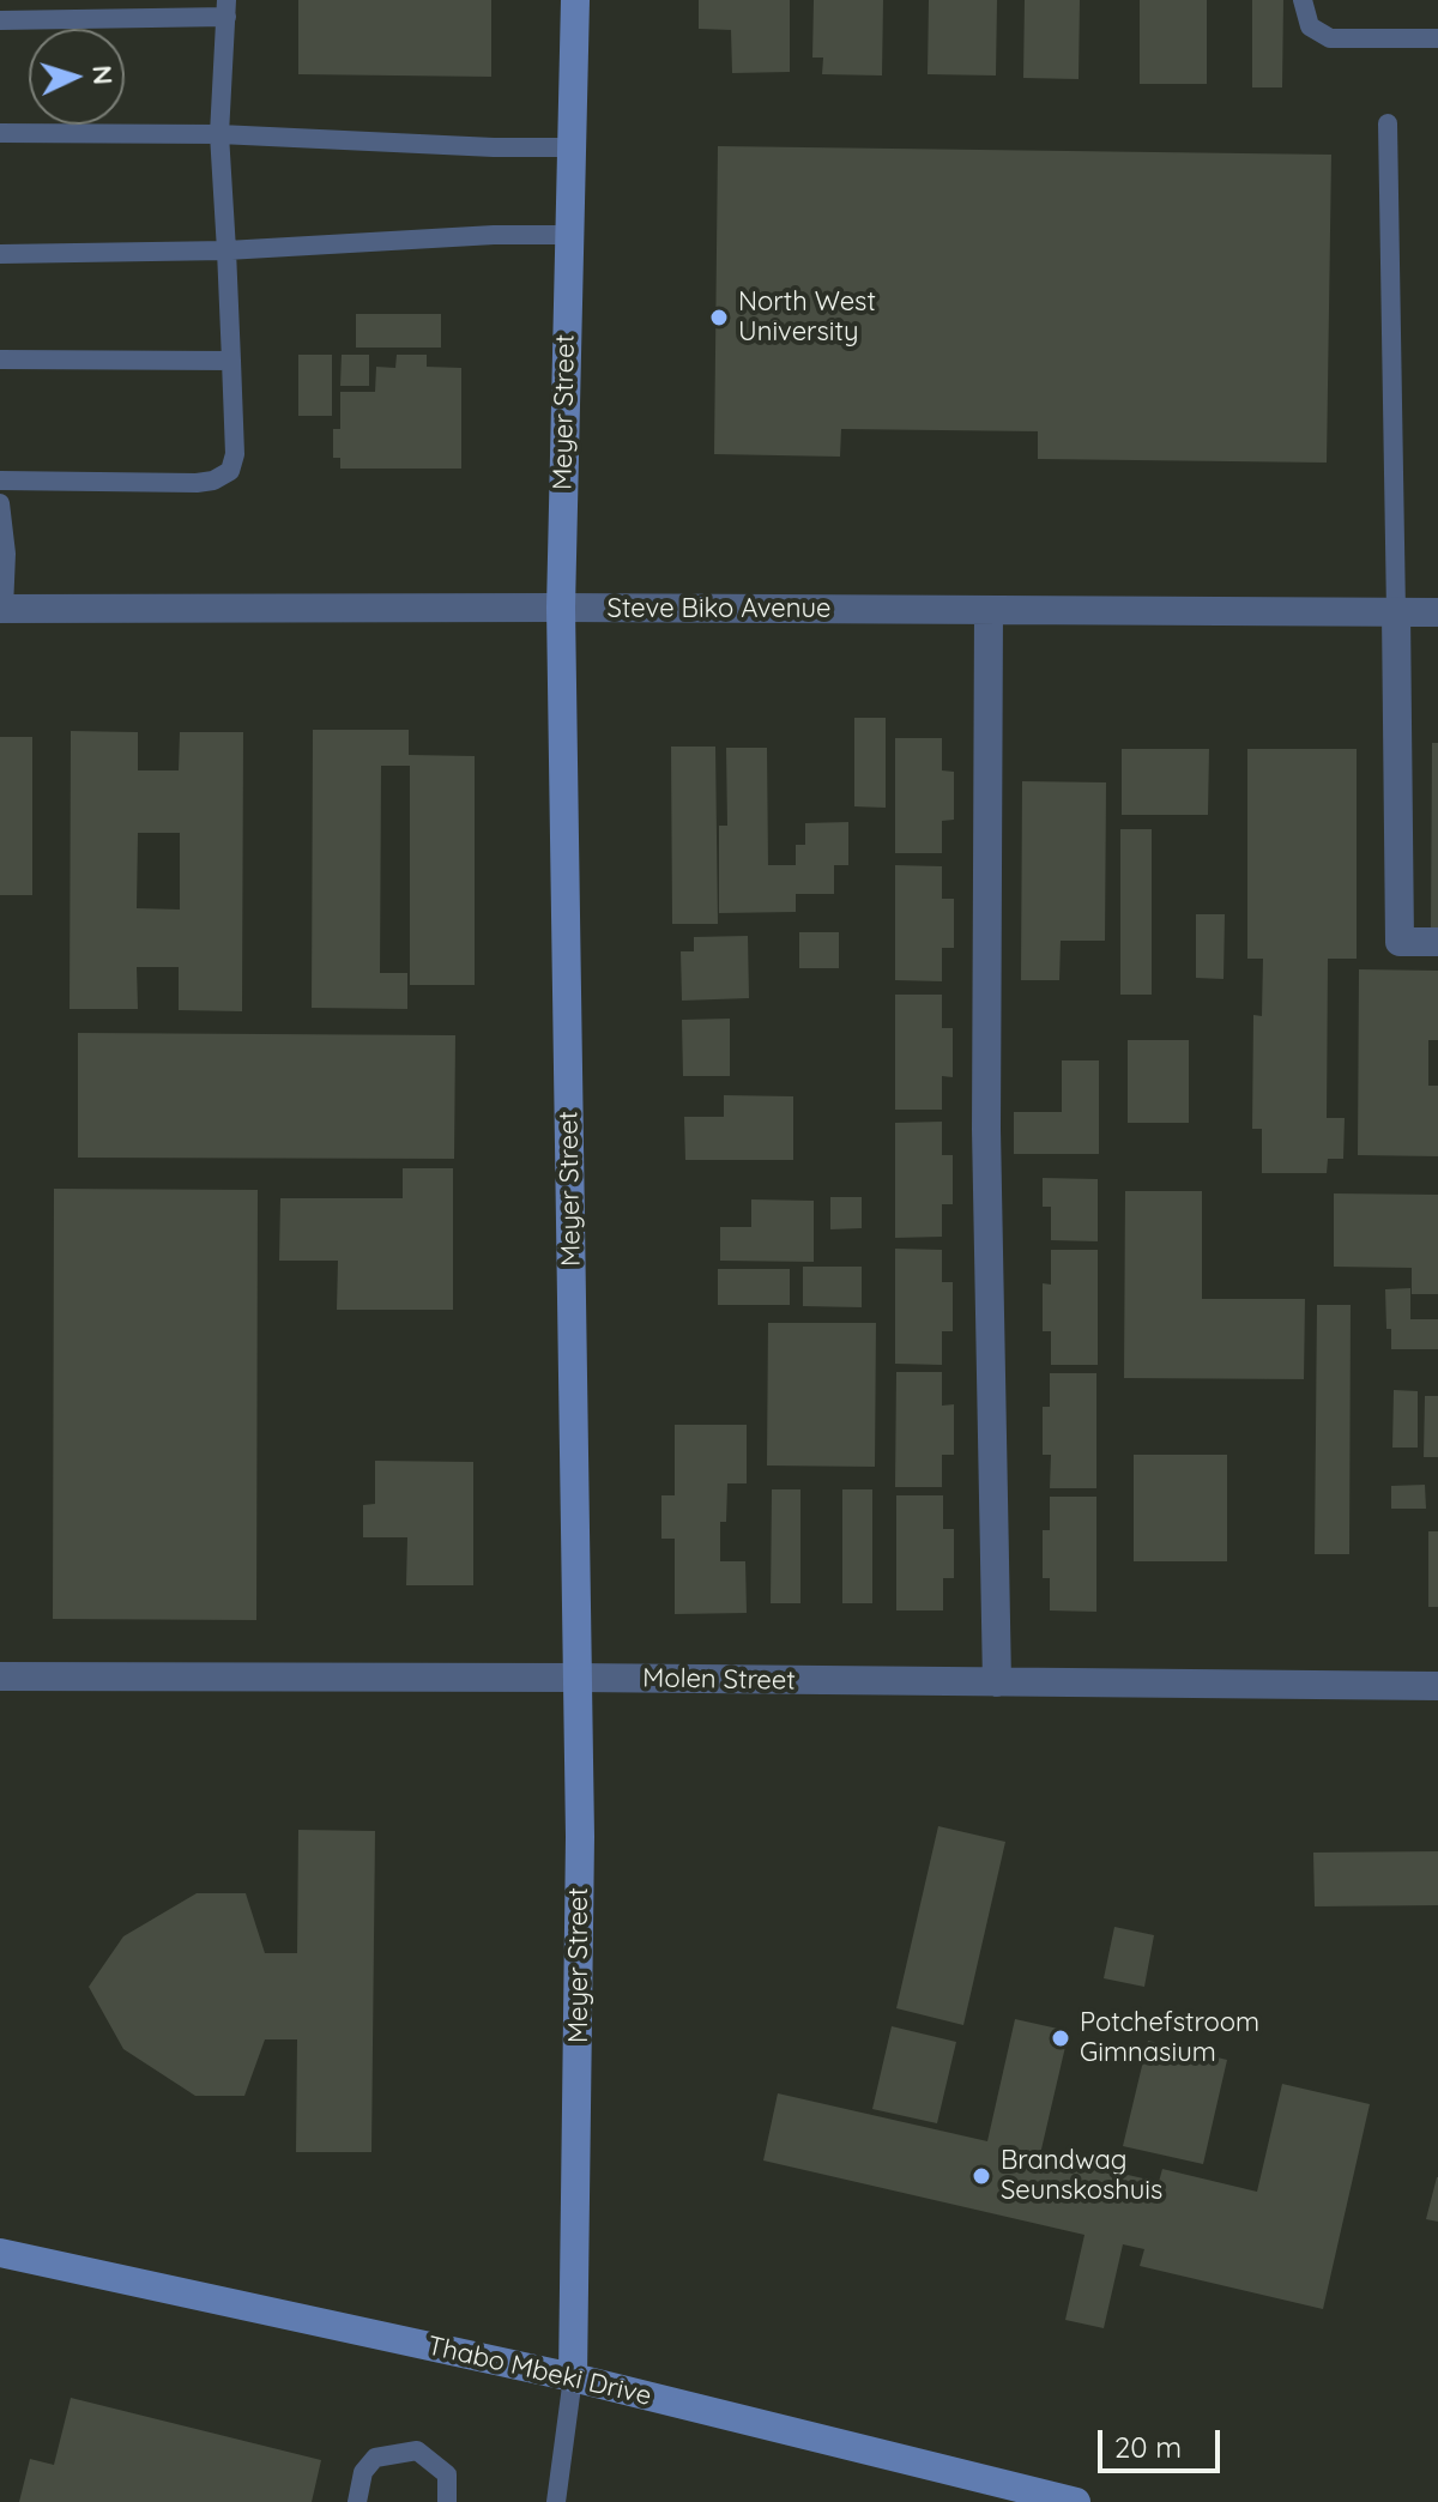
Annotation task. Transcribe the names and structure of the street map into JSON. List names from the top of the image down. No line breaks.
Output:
{"streets":{"street":["Meyer Street","Steve Biko Avenue","Molen Street","Thabo Mbeki Drive"]},"crossings":[["Meyer Street","Steve Biko Avenue"],["Meyer Street","Molen Street"],["Meyer Street","Thabo Mbeki Drive"]],"places":["North West University","Potchefstroom Gimnasium","Brandwag Seunskoshuis"],"scale_bar":"20 m","north":"right"}
